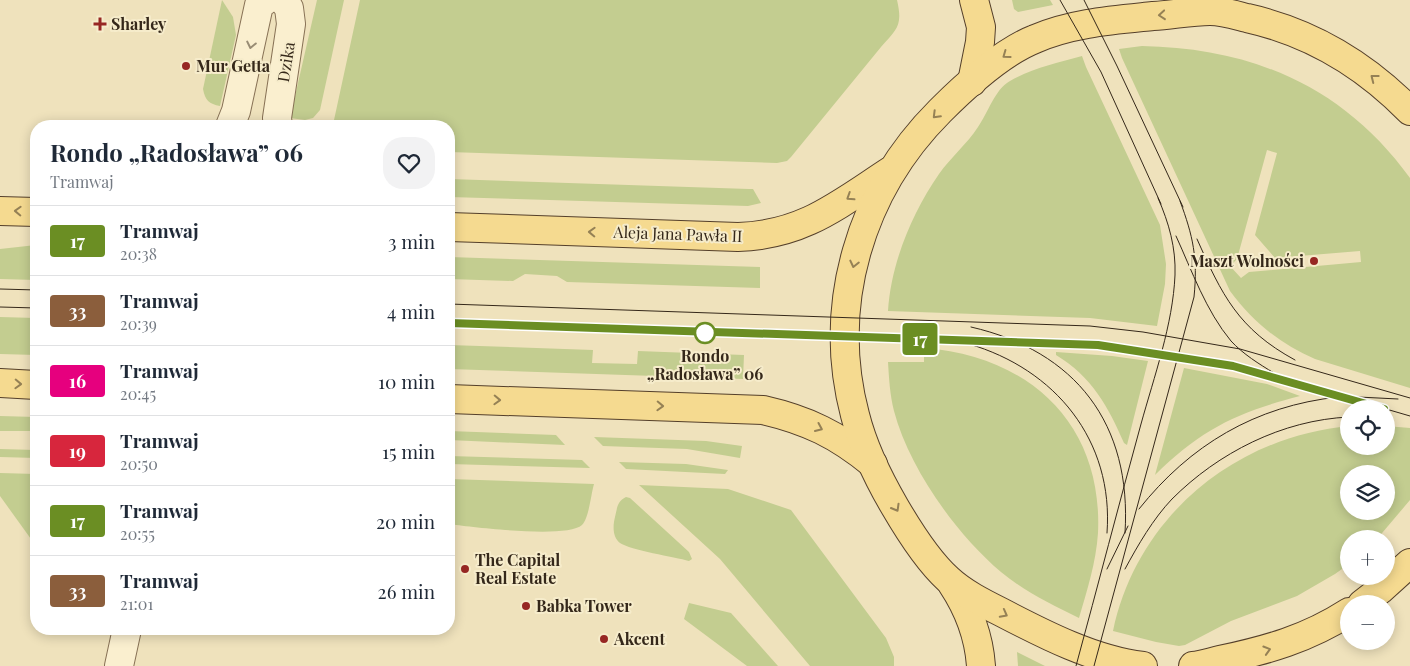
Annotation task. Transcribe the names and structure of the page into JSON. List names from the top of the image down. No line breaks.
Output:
{"streets":{"main road":["Aleja Jana Pawła II"],"street":["Dzika"]},"places":{"health":["Sharley"],"other":["Mur Getta","Maszt Wolności","Rondo „Radosława” 06","The Capital Real Estate","Babka Tower","Akcent"]},"lines":["tram line 17"],"page":{"on_map":"17","heading":["Rondo „Radosława” 06","Tramwaj"],"list":[{"mark":"17","name":"Tramwaj","note":"20:38","value":"3 min"},{"mark":"33","name":"Tramwaj","note":"20:39","value":"4 min"},{"mark":"16","name":"Tramwaj","note":"20:45","value":"10 min"},{"mark":"19","name":"Tramwaj","note":"20:50","value":"15 min"},{"mark":"17","name":"Tramwaj","note":"20:55","value":"20 min"},{"mark":"33","name":"Tramwaj","note":"21:01","value":"26 min"}],"map_buttons":["+","−"]}}
